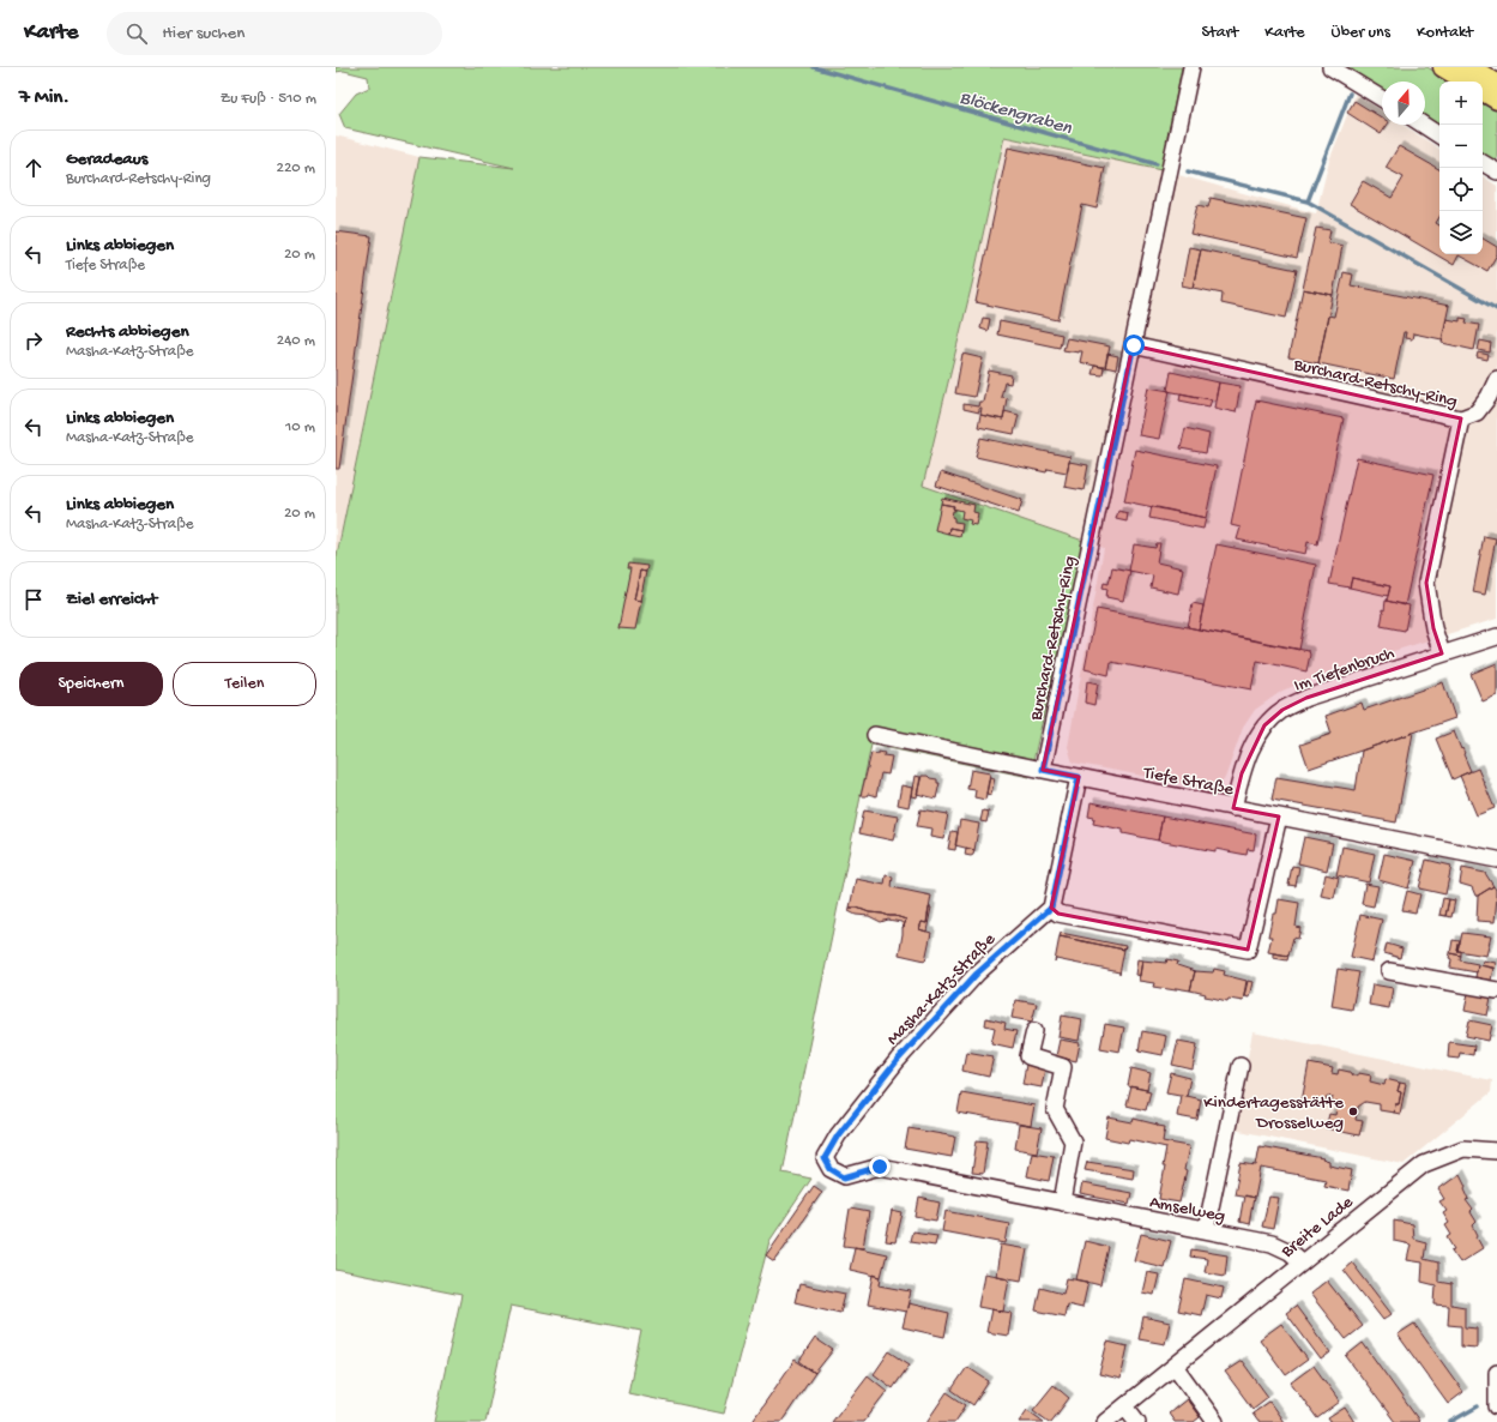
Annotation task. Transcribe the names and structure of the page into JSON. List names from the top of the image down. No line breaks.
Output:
{"streets":{"street":["Burchard-Retschy-Ring","Im Tiefenbruch","Tiefe Straße","Masha-Katz-Straße","Amselweg","Breite Lade"]},"crossings":[["Burchard-Retschy-Ring","Im Tiefenbruch"],["Burchard-Retschy-Ring","Tiefe Straße"],["Im Tiefenbruch","Tiefe Straße"],["Masha-Katz-Straße","Amselweg"],["Amselweg","Breite Lade"]],"water":["Blöckengraben"],"places":["Kindertagesstätte Drosselweg"],"north":"top","page":{"header":"Karte","search":"Hier suchen","nav":["Start","Karte","Über uns","Kontakt"],"heading":["7 Min.","Zu Fuß · 510 m"],"map_buttons":["+","−"],"list":[["Geradeaus","Burchard-Retschy-Ring","220 m"],["Links abbiegen","Tiefe Straße","20 m"],["Rechts abbiegen","Masha-Katz-Straße","240 m"],["Links abbiegen","Masha-Katz-Straße","10 m"],["Links abbiegen","Masha-Katz-Straße","20 m"],"Ziel erreicht"],"buttons":["Speichern","Teilen"]}}
